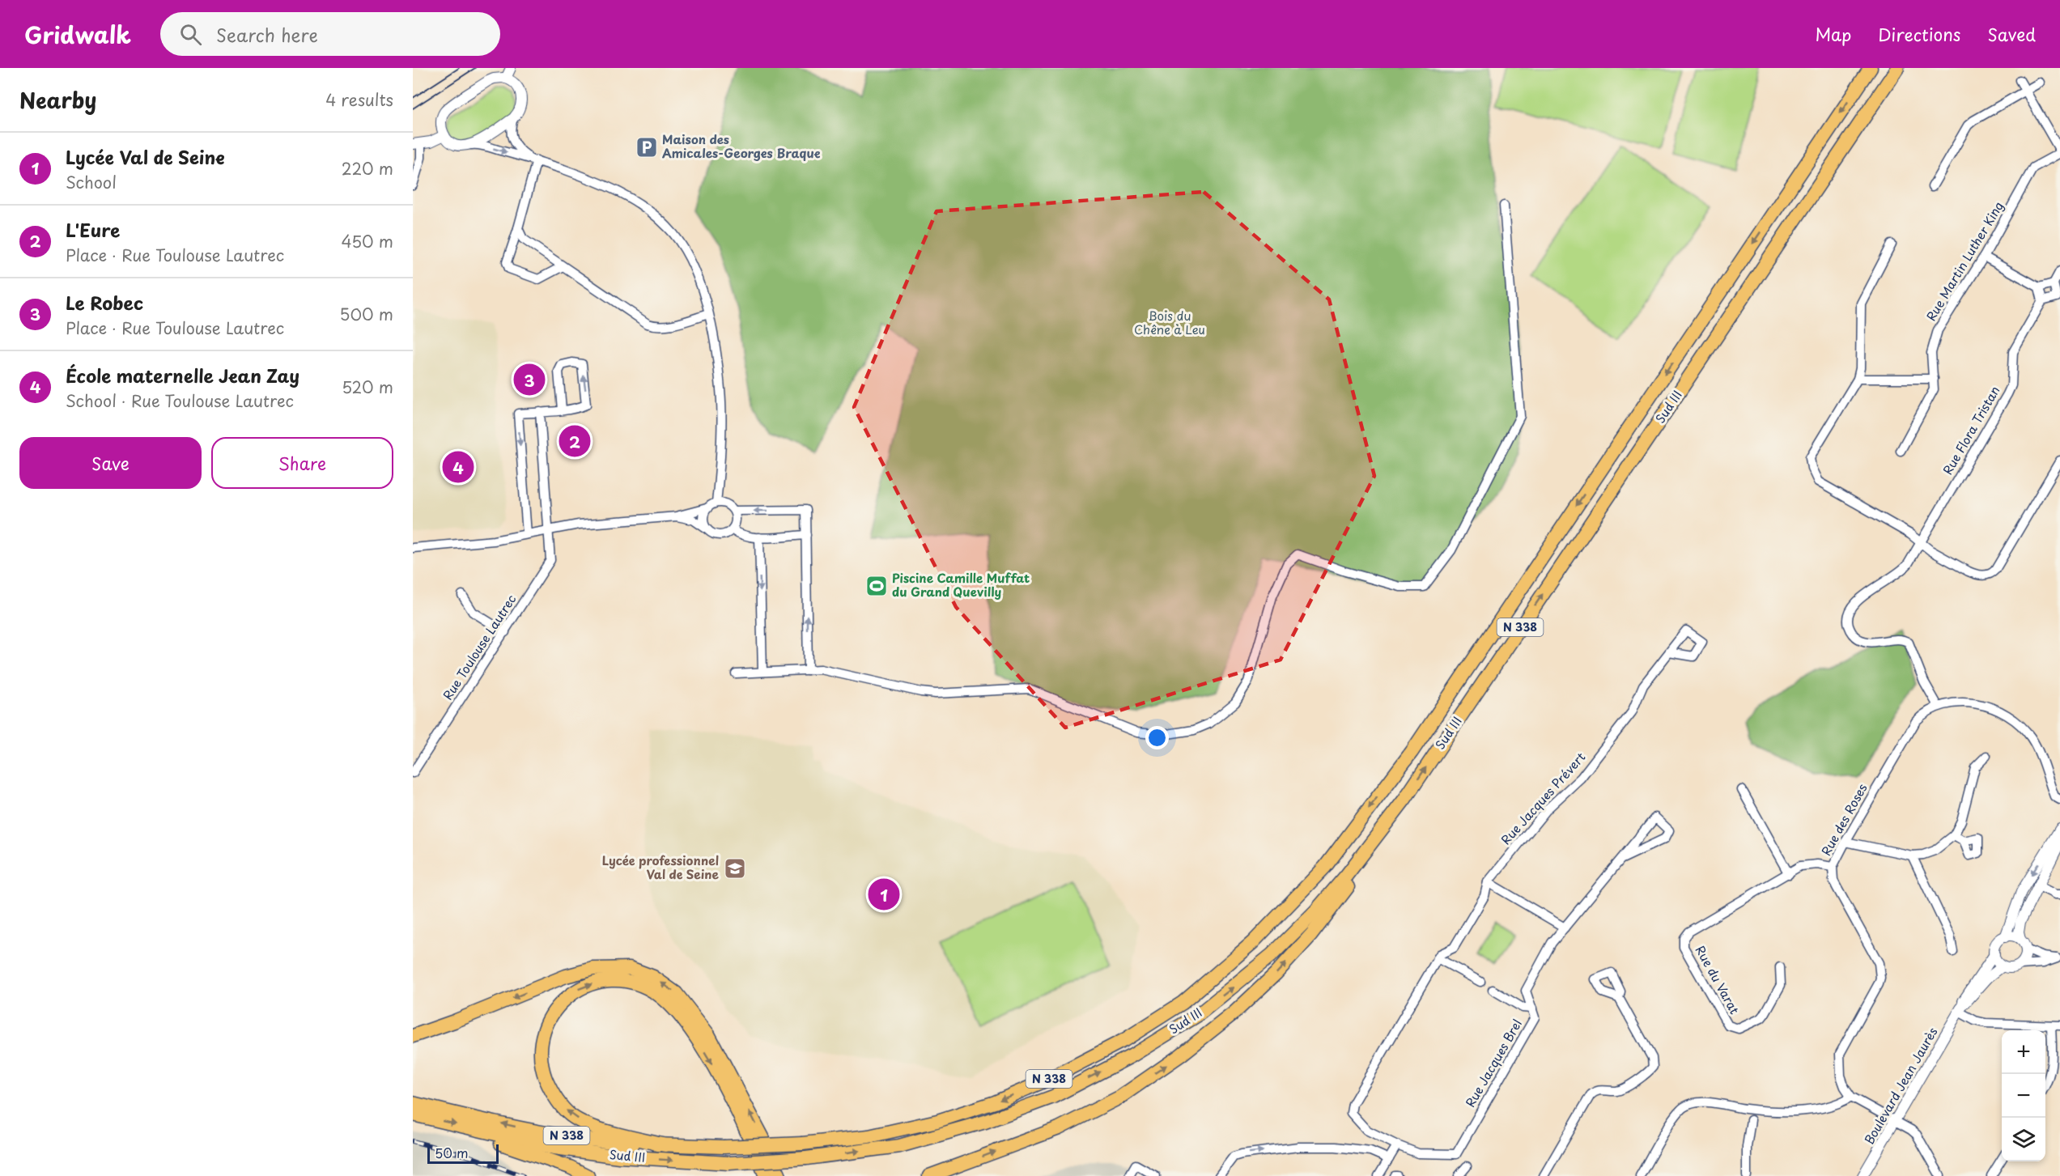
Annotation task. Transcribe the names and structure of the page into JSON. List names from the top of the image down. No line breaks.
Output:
{"streets":{"highway":["Sud III","N 338"],"street":["Rue Martin Luther King","Rue Flora Tristan","Rue Toulouse Lautrec","Rue Jacques Prévert","Rue des Roses","Rue du Varat","Rue Jacques Brel","Boulevard Jean Jaurès"]},"crossings":[["Rue Flora Tristan","Rue des Roses"],["Rue Jacques Prévert","Rue Jacques Brel"],["Rue des Roses","Rue du Varat"]],"parks":["Bois du Chêne à Leu"],"places":{"parking":["Maison des Amicales-Georges Braque"],"sports":["Piscine Camille Muffat du Grand Quevilly"],"school or university":["Lycée professionnel Val de Seine"]},"scale_bar":"50 m","page":{"header":"Gridwalk","search":"Search here","nav":["Map","Directions","Saved"],"heading":["Nearby","4 results"],"list":[{"mark":"1","name":"Lycée Val de Seine","note":"School","value":"220 m"},{"mark":"2","name":"L'Eure","note":"Place · Rue Toulouse Lautrec","value":"450 m"},{"mark":"3","name":"Le Robec","note":"Place · Rue Toulouse Lautrec","value":"500 m"},{"mark":"4","name":"École maternelle Jean Zay","note":"School · Rue Toulouse Lautrec","value":"520 m"}],"pins":["3","2","4","1"],"buttons":["Save","Share"],"map_buttons":["+","−"],"scale":"50 m"}}
